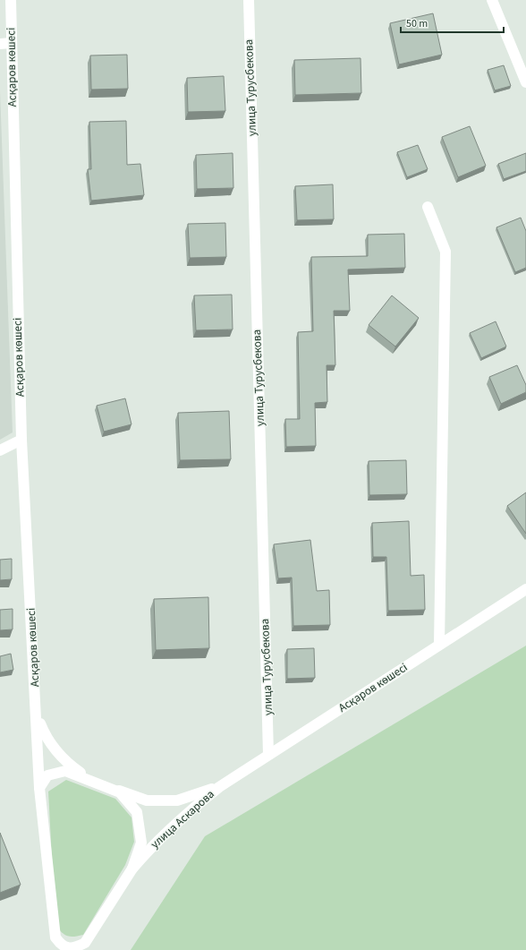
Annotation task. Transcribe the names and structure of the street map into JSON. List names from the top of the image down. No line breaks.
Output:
{"streets":{"street":["Асқаров көшесі","улица Турусбекова","улица Аскарова"]},"crossings":[["Асқаров көшесі","улица Турусбекова"],["Асқаров көшесі","улица Аскарова"]],"scale_bar":"50 m"}
